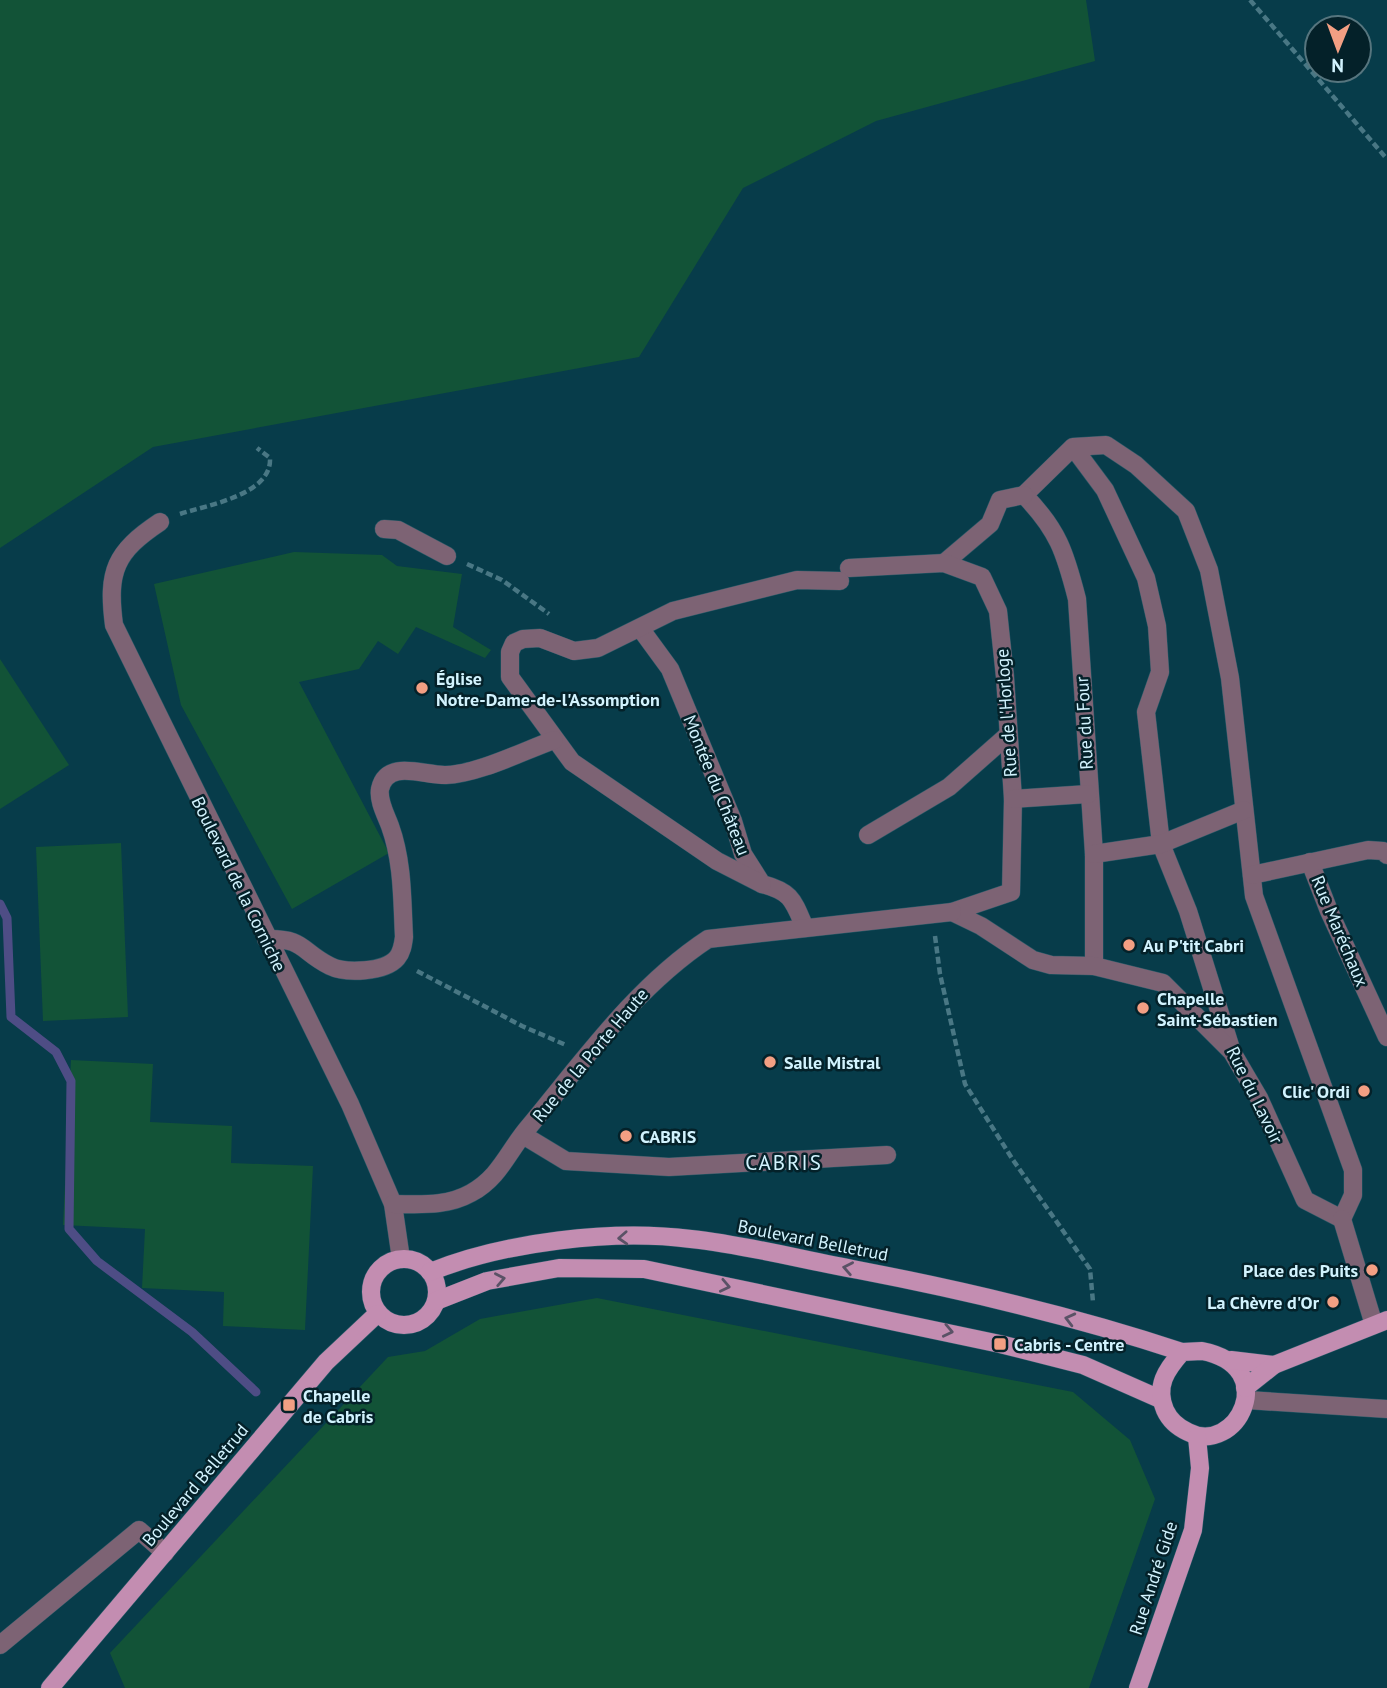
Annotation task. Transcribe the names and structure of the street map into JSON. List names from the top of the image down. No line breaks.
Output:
{"streets":{"main road":["Boulevard Belletrud","Rue André Gide"],"street":["Rue de l'Horloge","Rue du Four","Montée du Château","Boulevard de la Corniche","Rue Maréchaux","Rue de la Porte Haute","Rue du Lavoir"]},"crossings":[["Rue de l'Horloge","Rue de la Porte Haute"],["Boulevard de la Corniche","Rue de la Porte Haute"],["Boulevard de la Corniche","Boulevard Belletrud"],["Boulevard Belletrud","Rue André Gide"]],"districts":["CABRIS"],"places":{"other":["Église Notre-Dame-de-l'Assomption","Au P'tit Cabri","Chapelle Saint-Sébastien","Salle Mistral","Clic' Ordi","CABRIS","Place des Puits","La Chèvre d'Or"],"transit":["Cabris - Centre","Chapelle de Cabris"]},"north":"bottom"}
